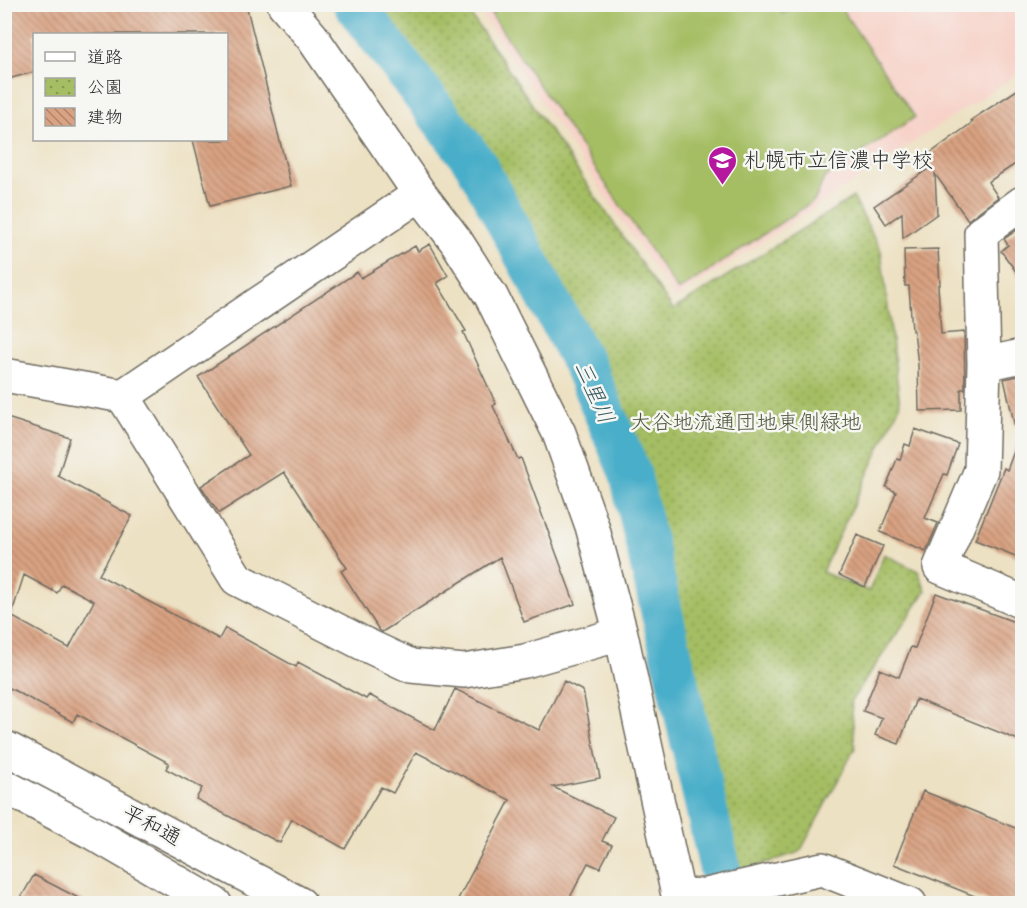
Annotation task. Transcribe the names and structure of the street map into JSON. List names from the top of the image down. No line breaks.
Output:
{"streets":{"street":["平和通"]},"water":["三里川"],"parks":["大谷地流通団地東側緑地"],"places":{"school or university":["札幌市立信濃中学校"]},"legend":["道路","公園","建物"]}
